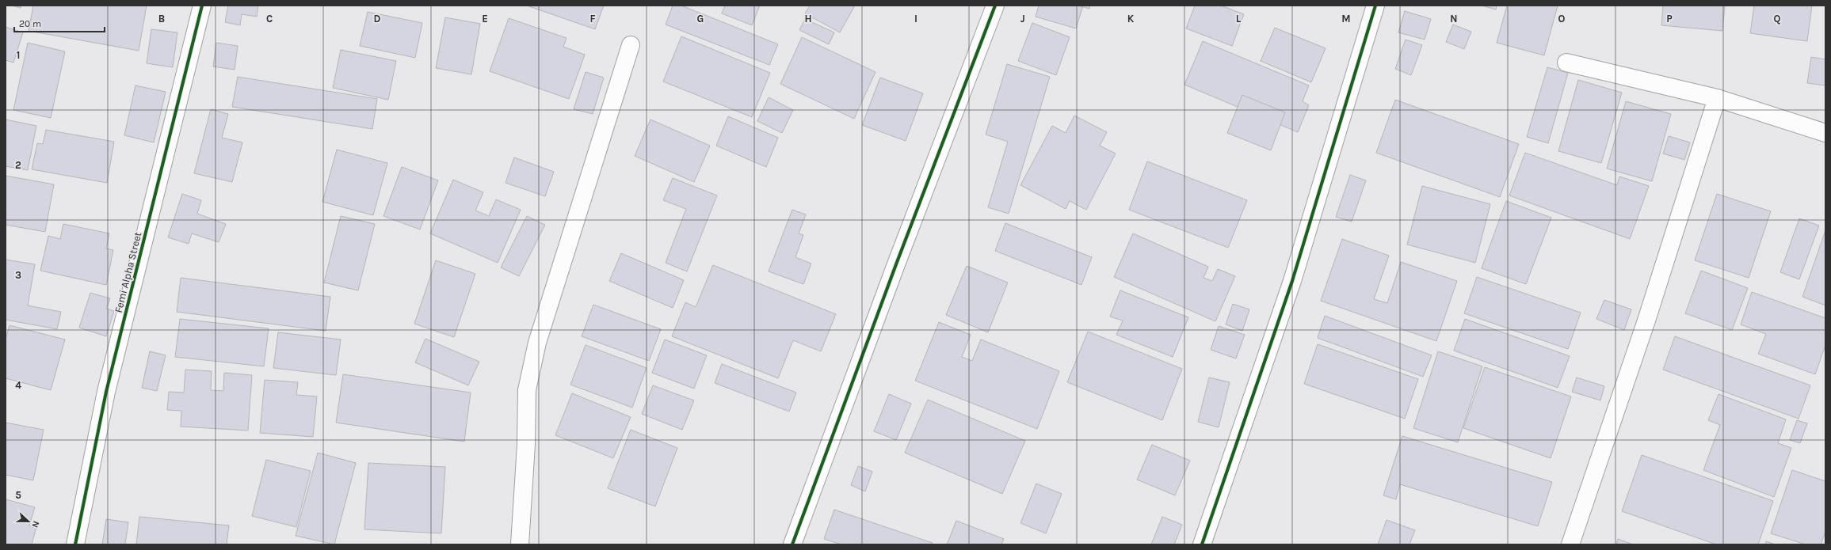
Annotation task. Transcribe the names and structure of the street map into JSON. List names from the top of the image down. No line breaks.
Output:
{"streets":{"street":["Femi Alpha Street"]},"scale_bar":"20 m","north":"right","grid":{"columns":["B","C","D","E","F","G","H","I","J","K","L","M","N","O","P","Q"],"rows":["1","2","3","4","5"]}}
